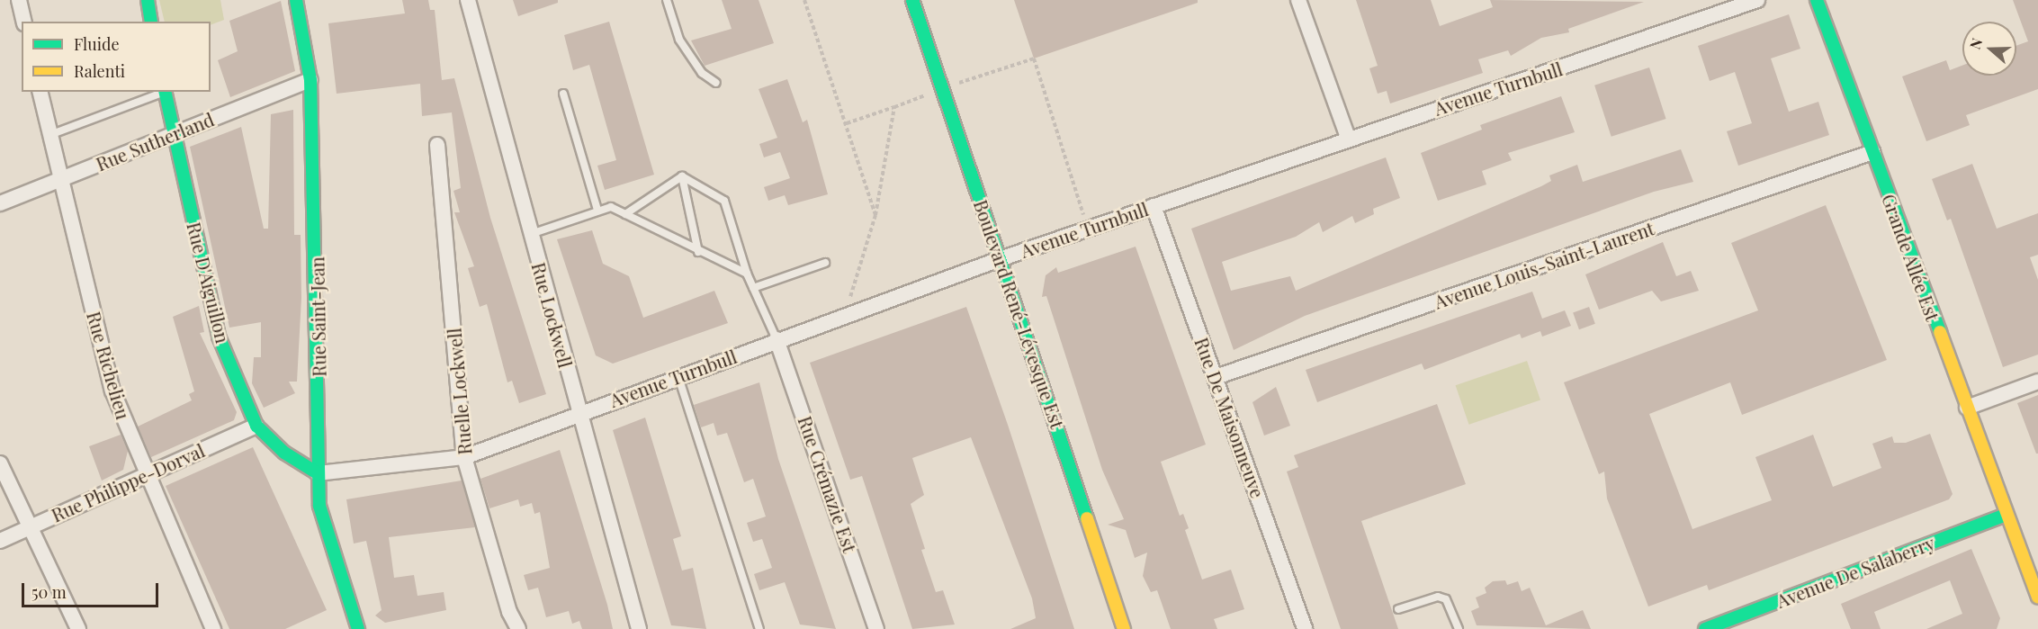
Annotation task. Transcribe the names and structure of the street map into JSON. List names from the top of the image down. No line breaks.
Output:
{"streets":{"main road":["Grande Allée Est","Rue D'Aiguillon","Boulevard René-Lévesque Est","Rue Saint-Jean","Avenue De Salaberry"],"street":["Avenue Turnbull","Rue Sutherland","Avenue Louis-Saint-Laurent","Rue Lockwell","Rue Richelieu","Ruelle Lockwell","Rue De Maisonneuve","Rue Philippe-Dorval","Rue Crémazie Est"]},"crossings":[["Avenue Turnbull","Rue D'Aiguillon"],["Avenue Turnbull","Boulevard René-Lévesque Est"],["Avenue Turnbull","Rue Lockwell"],["Avenue Turnbull","Rue Saint-Jean"],["Avenue Turnbull","Ruelle Lockwell"],["Avenue Turnbull","Rue De Maisonneuve"],["Avenue Turnbull","Rue Crémazie Est"],["Rue Sutherland","Rue D'Aiguillon"],["Rue Sutherland","Rue Saint-Jean"],["Rue Sutherland","Rue Richelieu"],["Grande Allée Est","Avenue Louis-Saint-Laurent"],["Grande Allée Est","Avenue De Salaberry"],["Avenue Louis-Saint-Laurent","Rue De Maisonneuve"],["Rue D'Aiguillon","Rue Saint-Jean"],["Rue D'Aiguillon","Rue Philippe-Dorval"],["Rue Richelieu","Rue Philippe-Dorval"]],"legend":["Fluide","Ralenti"],"scale_bar":"50 m","north":"left"}
